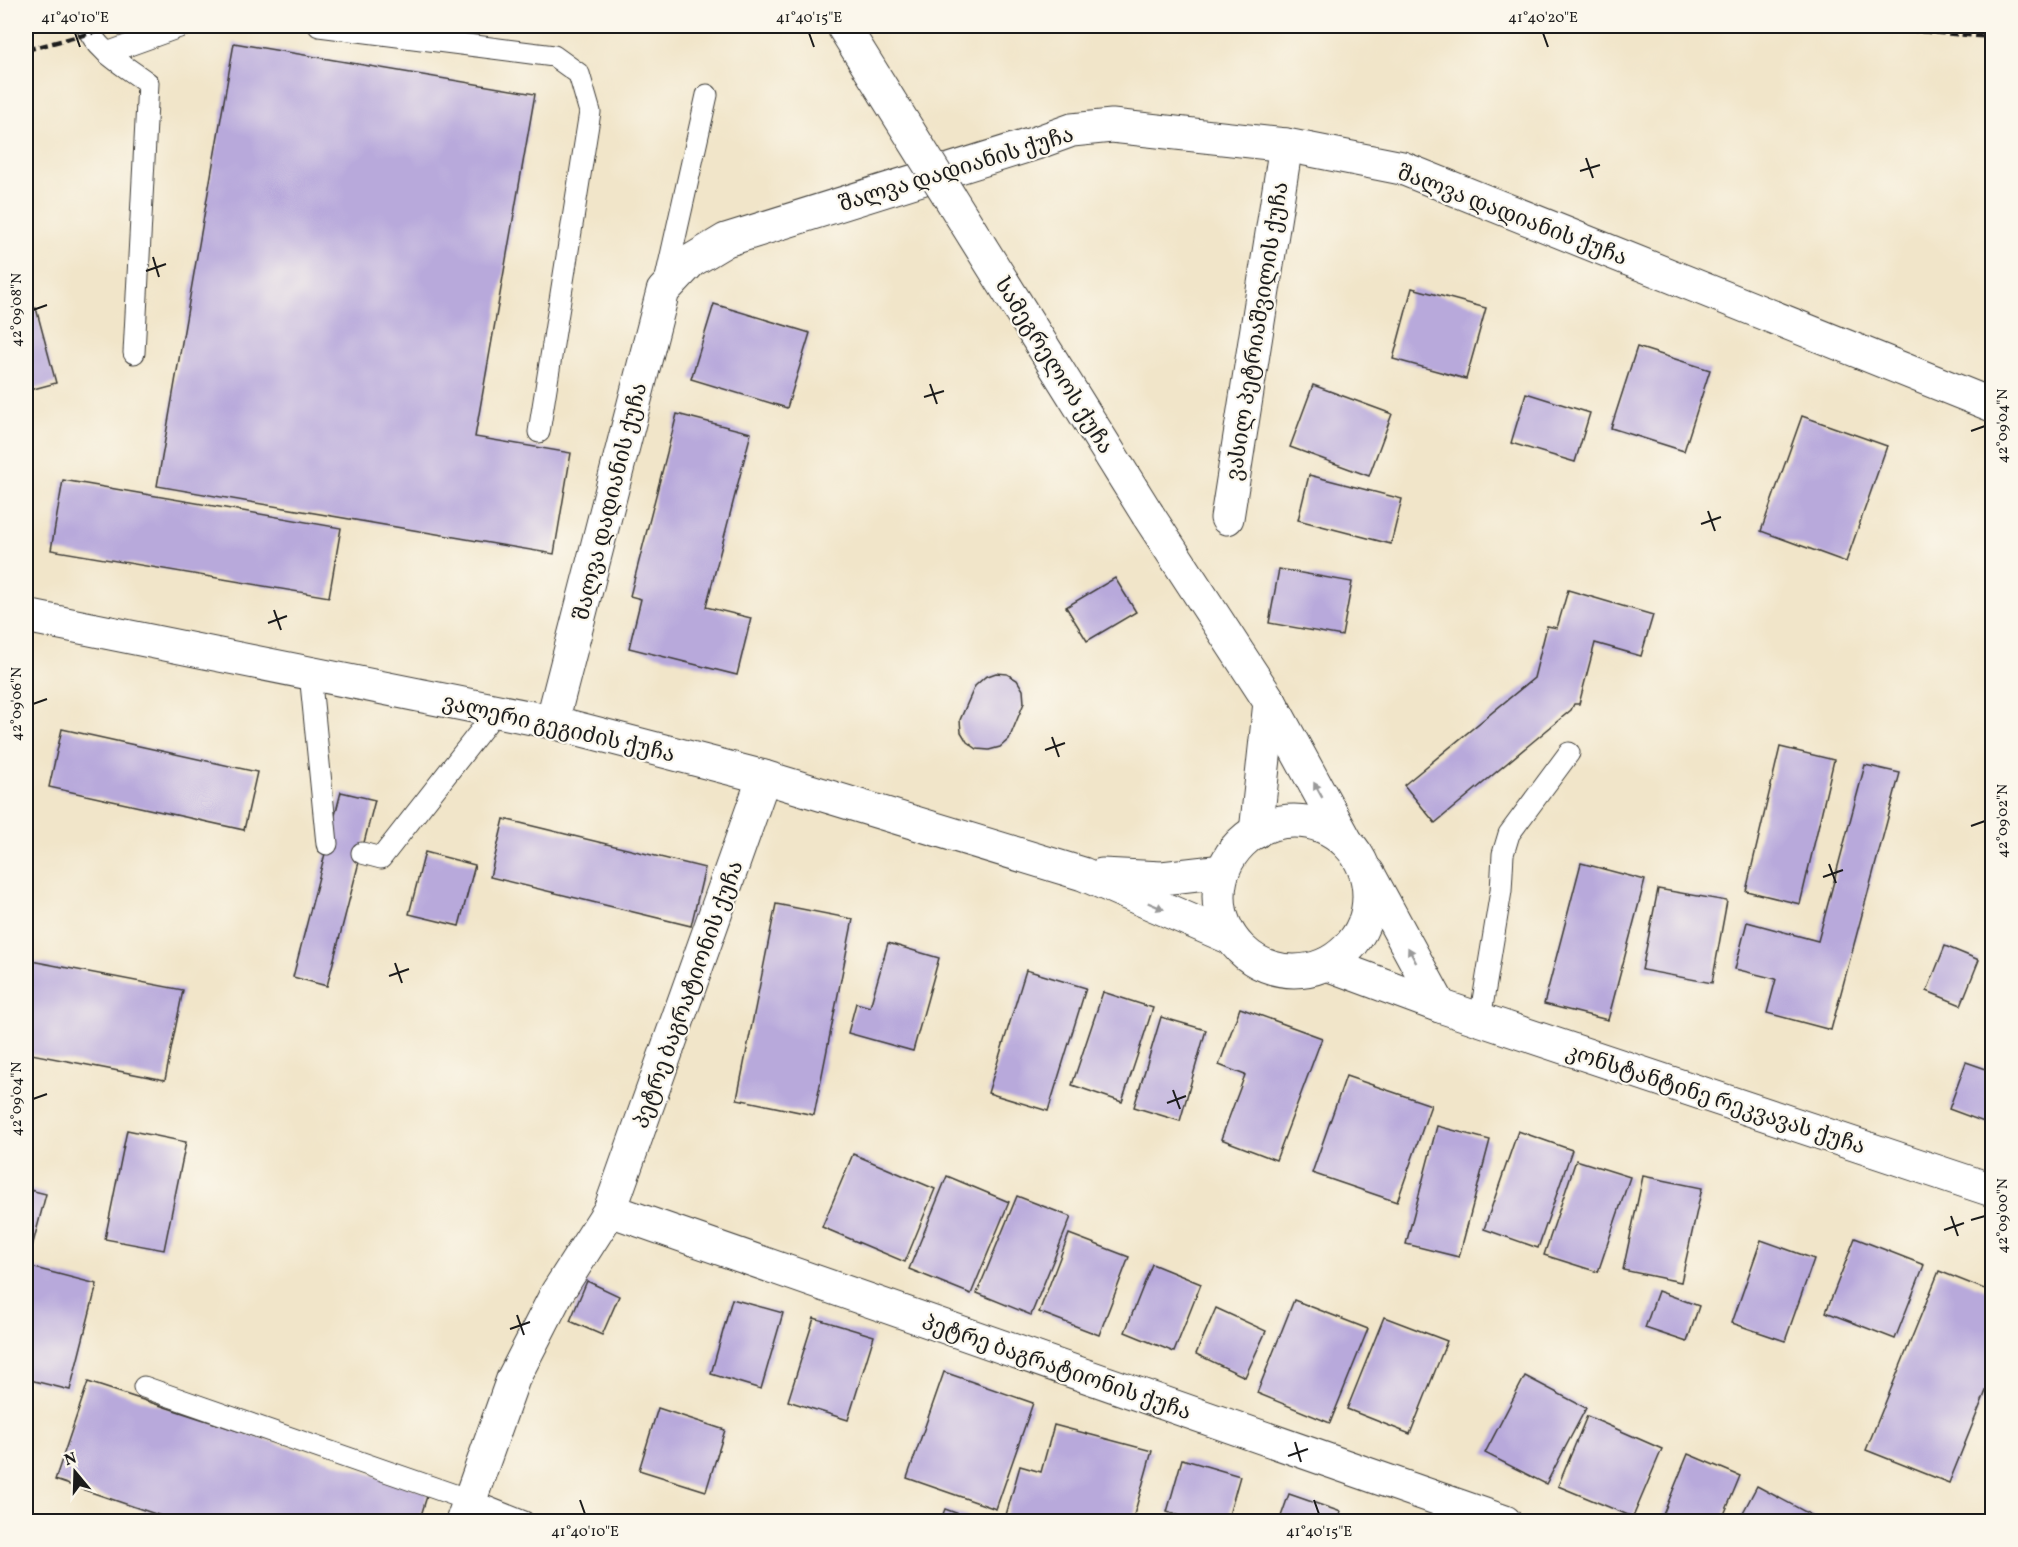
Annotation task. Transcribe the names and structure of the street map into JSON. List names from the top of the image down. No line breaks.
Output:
{"streets":{"street":["შალვა დადიანის ქუჩა","ვასილ პეტრიაშვილის ქუჩა","სამეგრელოს ქუჩა","ვალერი გეგიძის ქუჩა","პეტრე ბაგრატიონის ქუჩა","კონსტანტინე რეკვავას ქუჩა"]},"crossings":[["შალვა დადიანის ქუჩა","ვასილ პეტრიაშვილის ქუჩა"],["შალვა დადიანის ქუჩა","ვალერი გეგიძის ქუჩა"],["სამეგრელოს ქუჩა","ვალერი გეგიძის ქუჩა"],["სამეგრელოს ქუჩა","კონსტანტინე რეკვავას ქუჩა"],["ვალერი გეგიძის ქუჩა","პეტრე ბაგრატიონის ქუჩა"],["ვალერი გეგიძის ქუჩა","კონსტანტინე რეკვავას ქუჩა"]],"north":"top","coordinates":["41°40'10\"E","41°40'15\"E","41°40'20\"E","42°09'08\"N","42°09'04\"N","42°09'06\"N","42°09'02\"N","42°09'00\"N"]}
